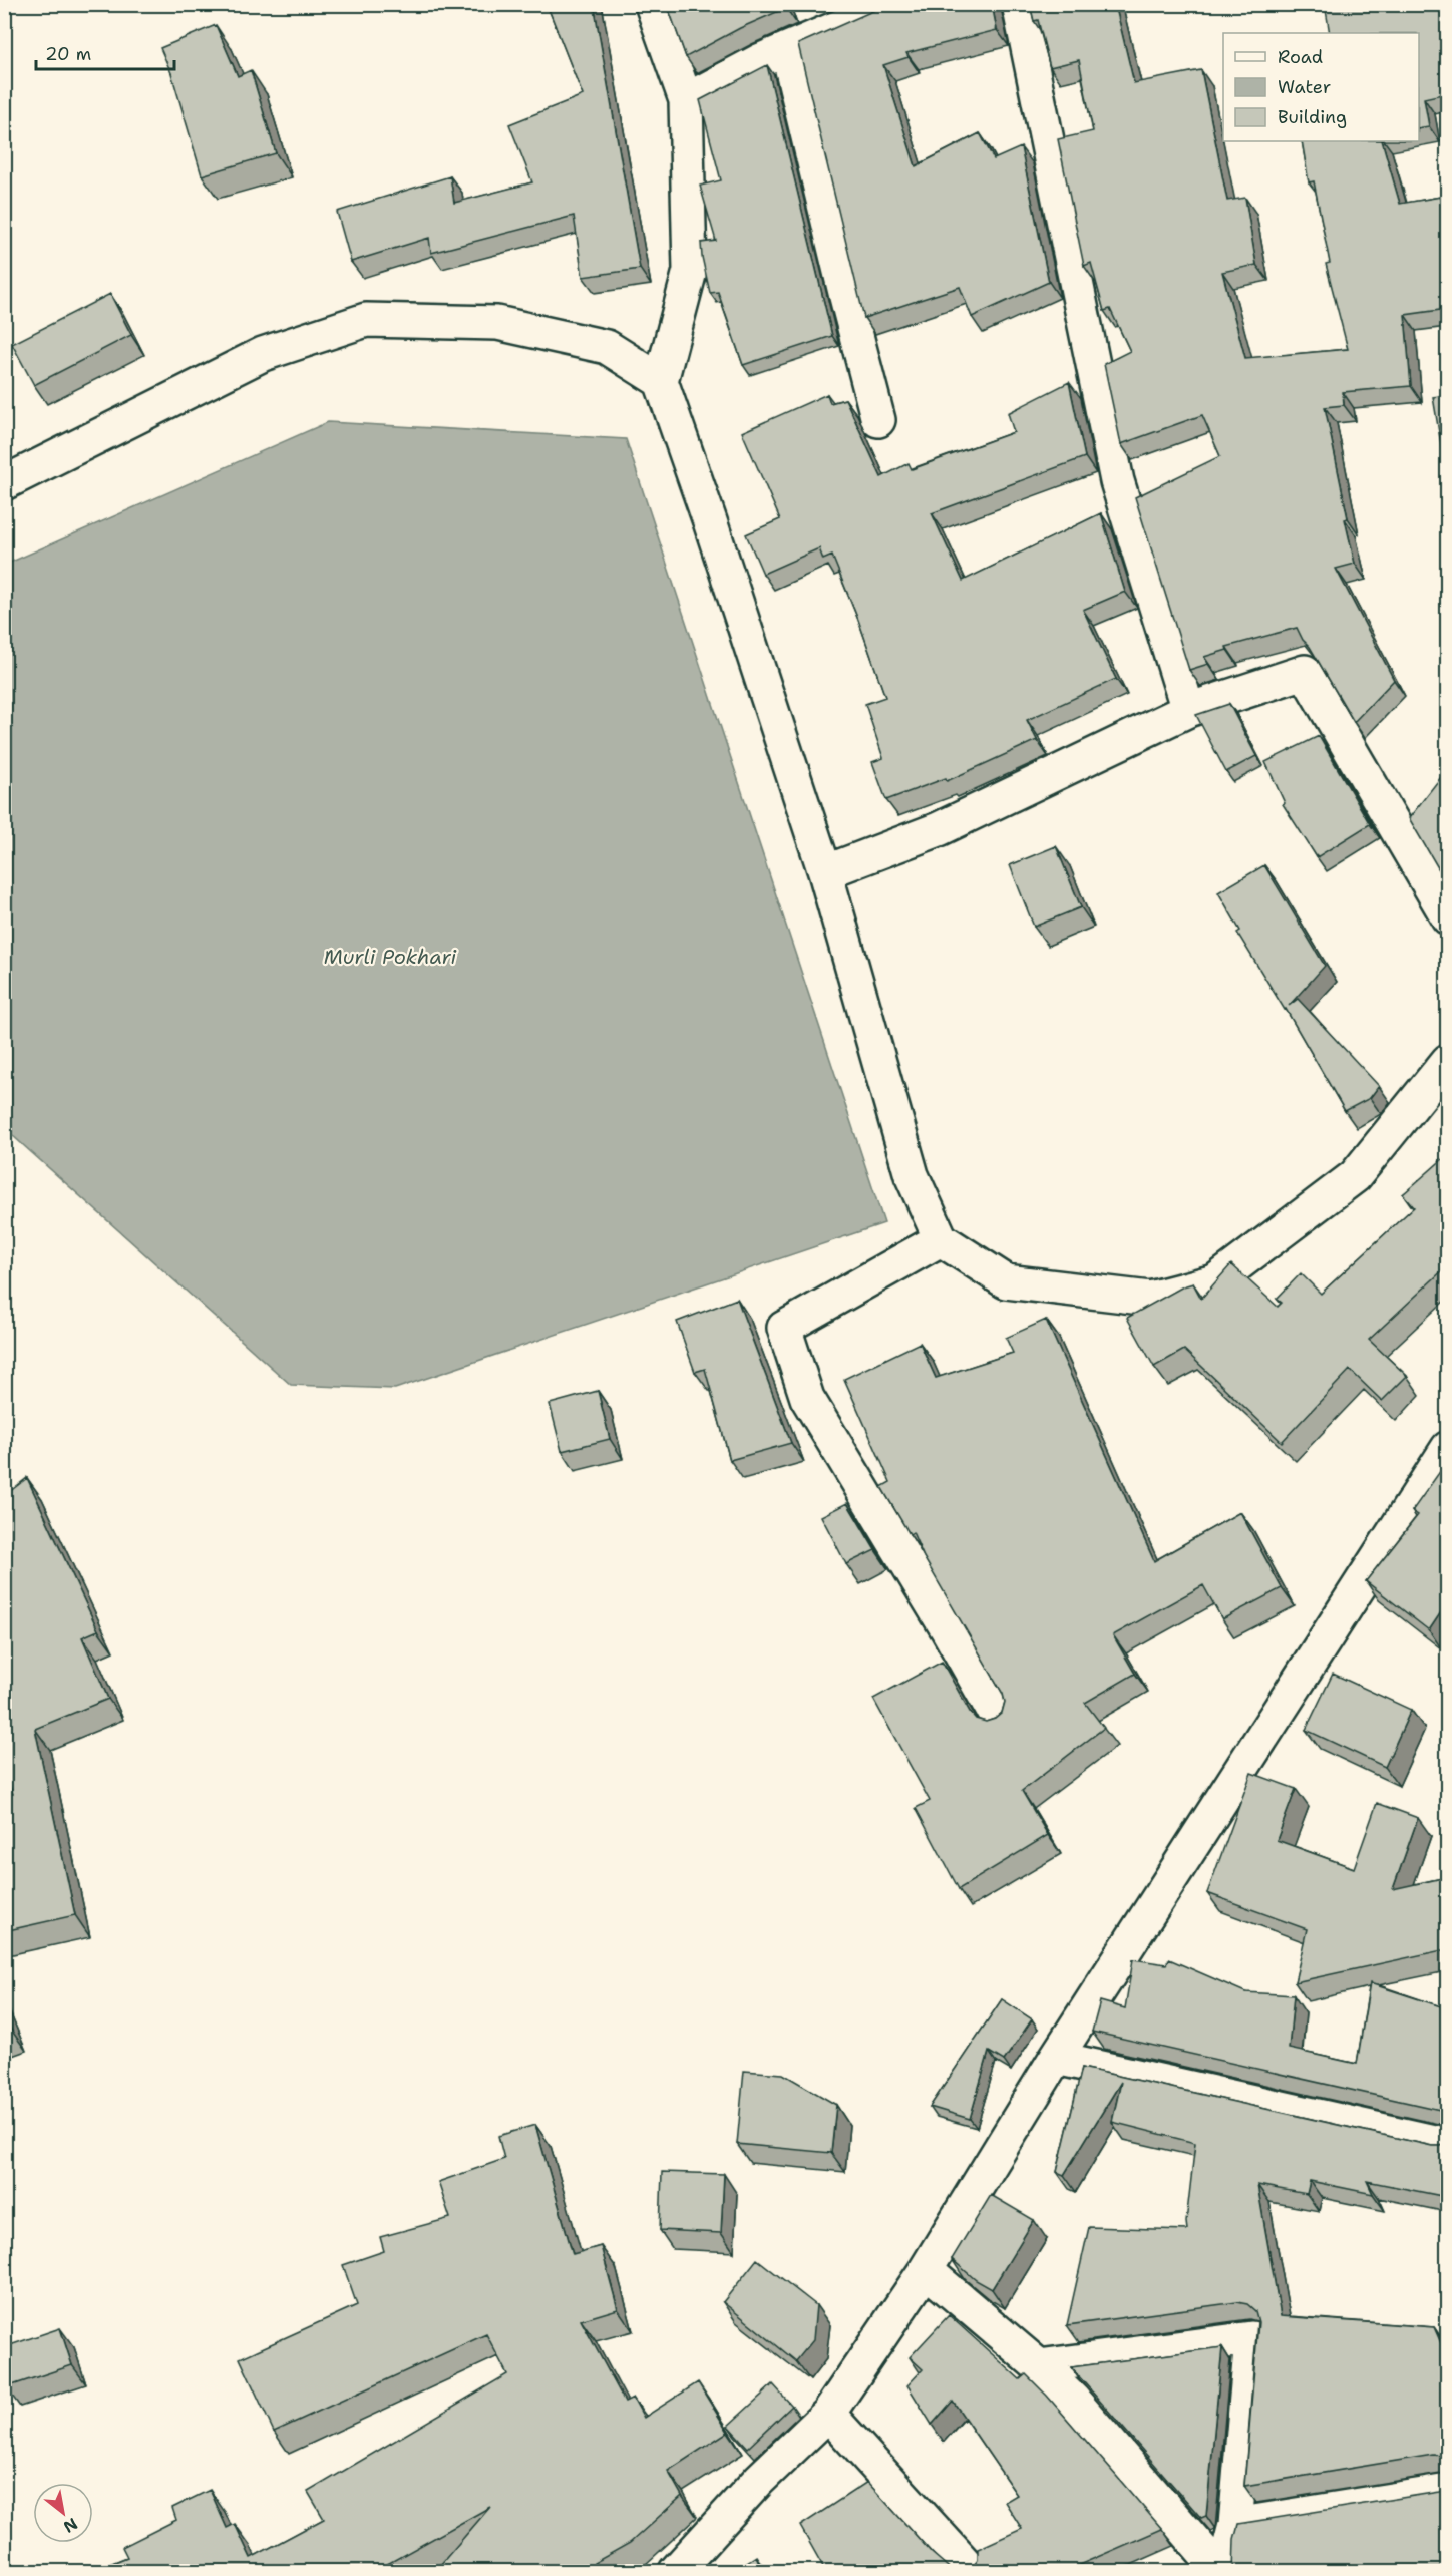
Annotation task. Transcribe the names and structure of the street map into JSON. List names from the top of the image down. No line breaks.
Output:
{"water":["Murli Pokhari"],"legend":["Road","Water","Building"],"scale_bar":"20 m","north":"bottom right"}
